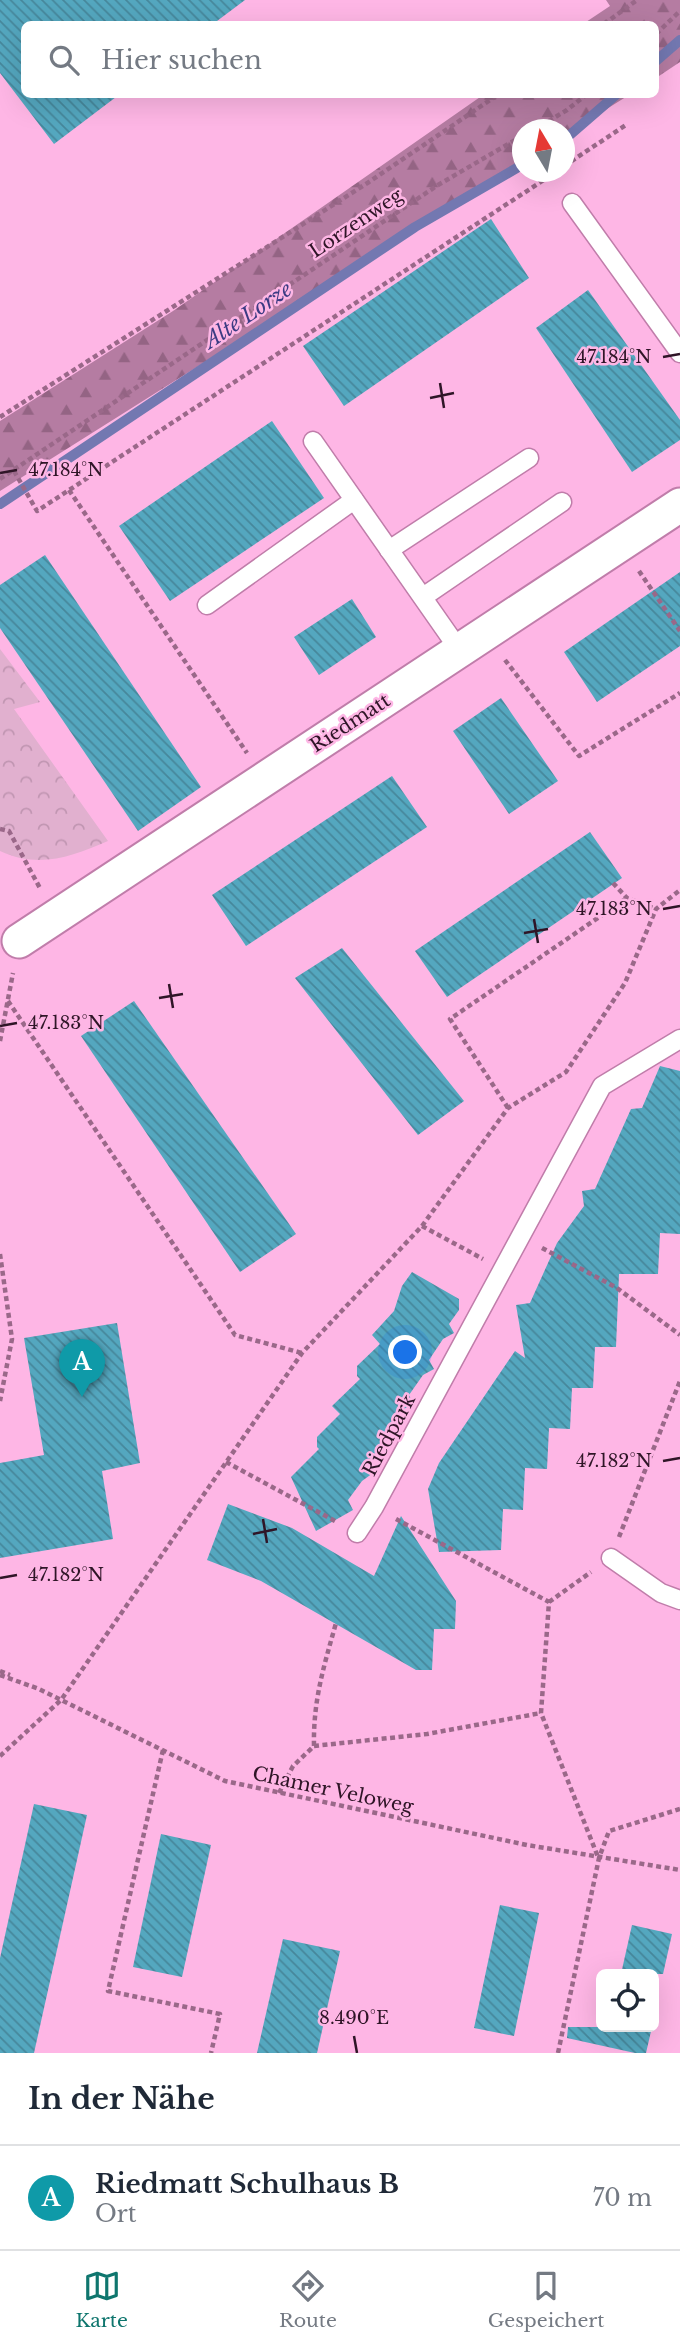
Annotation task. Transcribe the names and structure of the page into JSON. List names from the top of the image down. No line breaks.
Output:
{"streets":{"street":["Riedmatt"],"lane":["Riedpark"],"path":["Lorzenweg","Chamer Veloweg"]},"water":["Alte Lorze"],"north":"top","page":{"search":"Hier suchen","pins":"A","heading":"In der Nähe","list":[{"mark":"A","name":"Riedmatt Schulhaus B","note":"Ort","value":"70 m"}],"nav":["Karte","Route","Gespeichert"]},"coordinates":["47.184°N","47.183°N","47.182°N","8.490°E"]}
